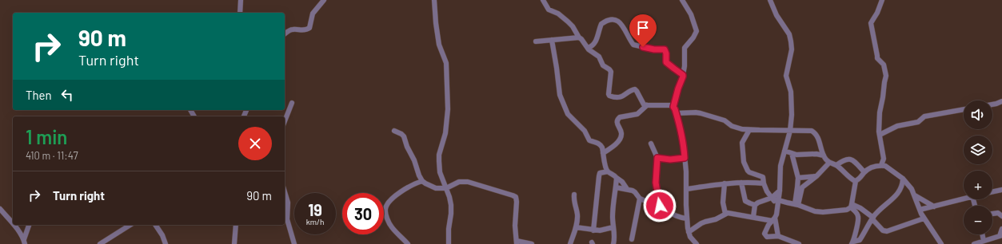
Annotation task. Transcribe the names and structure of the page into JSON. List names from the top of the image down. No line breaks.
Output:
{"page":{"turn":["90 m","Turn right"],"then":"Then","map_buttons":["+","−"],"heading":["1 min","410 m · 11:47"],"list":[{"name":"Turn right","value":"90 m"}],"speed":"19 km/h","limit":"30"}}
